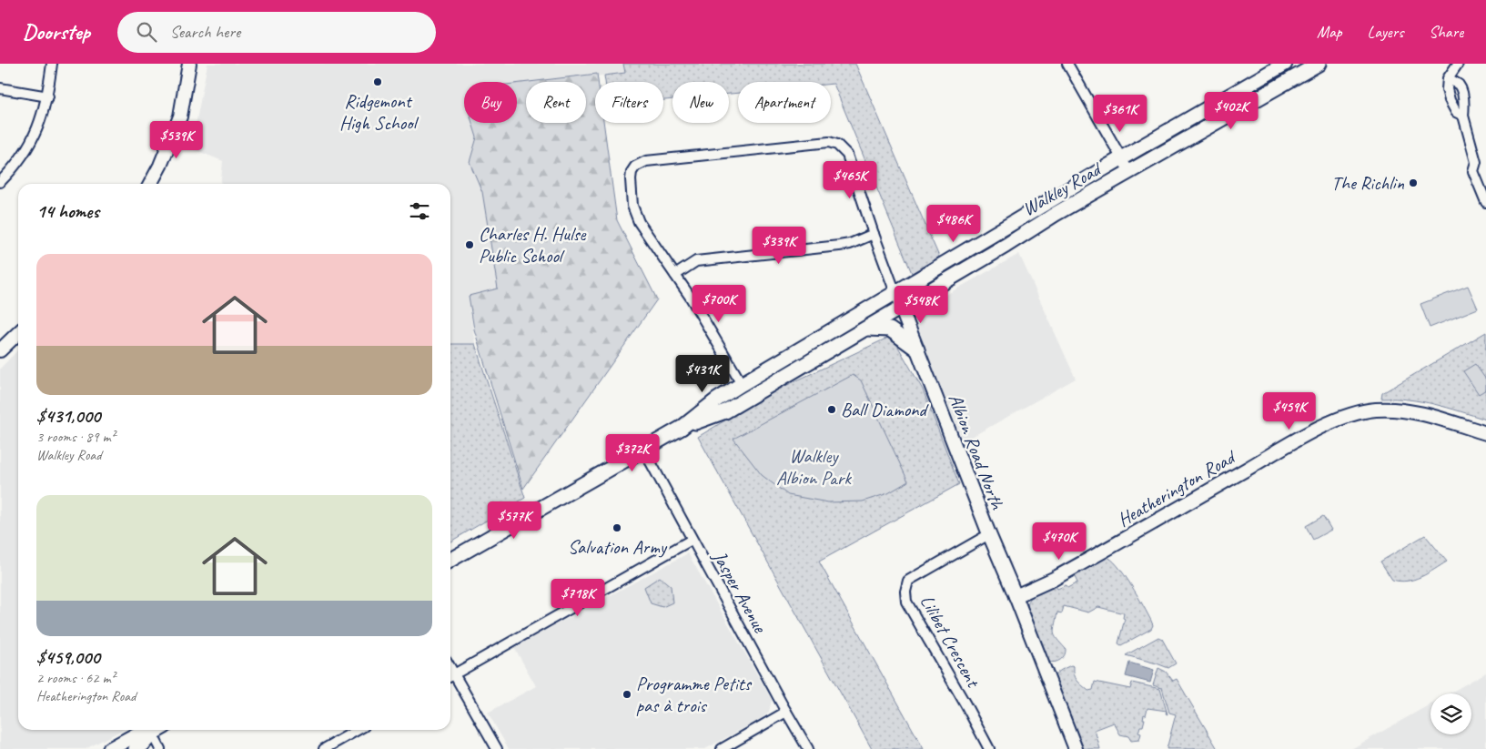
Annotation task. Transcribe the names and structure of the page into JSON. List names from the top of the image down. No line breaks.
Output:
{"streets":{"main road":["Walkley Road"],"street":["Albion Road North","Heatherington Road","Jasper Avenue","Lilibet Crescent"]},"crossings":[["Walkley Road","Albion Road North"],["Walkley Road","Jasper Avenue"],["Albion Road North","Heatherington Road"],["Albion Road North","Lilibet Crescent"]],"parks":["Walkley Albion Park"],"places":["Ridgemont High School","The Richlin","Charles H. Hulse Public School","Ball Diamond","Salvation Army","Programme Petits pas à trois"],"page":{"header":"Doorstep","search":"Search here","nav":["Map","Layers","Share"],"chip":["Buy","Rent","Filters","New","Apartment"],"price":["$402K","$361K","$539K","$465K","$486K","$339K","$700K","$548K","$431K","$459K","$372K","$577K","$470K","$718K"],"heading":"14 homes","list":[{"name":"$431,000","note":"3 rooms · 89 m² · Walkley Road"},{"name":"$459,000","note":"2 rooms · 62 m² · Heatherington Road"}]}}
